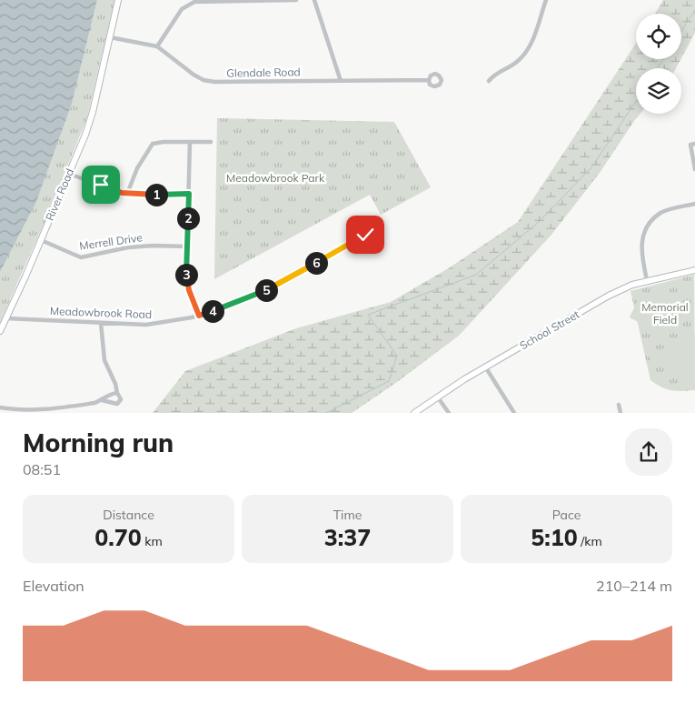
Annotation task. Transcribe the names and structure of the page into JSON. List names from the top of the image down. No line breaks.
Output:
{"streets":{"street":["Glendale Road","River Road","Merrell Drive","Meadowbrook Road","School Street"]},"crossings":[["Glendale Road","River Road"],["River Road","Merrell Drive"],["River Road","Meadowbrook Road"]],"parks":["Meadowbrook Park","Memorial Field"],"page":{"pins":["1","2","6","3","5","4"],"heading":["Morning run","08:51"],"stats":[["Distance","0.70 km"],["Time","3:37"],["Pace","5:10 /km"]],"chart":["Elevation","210–214 m"]}}
